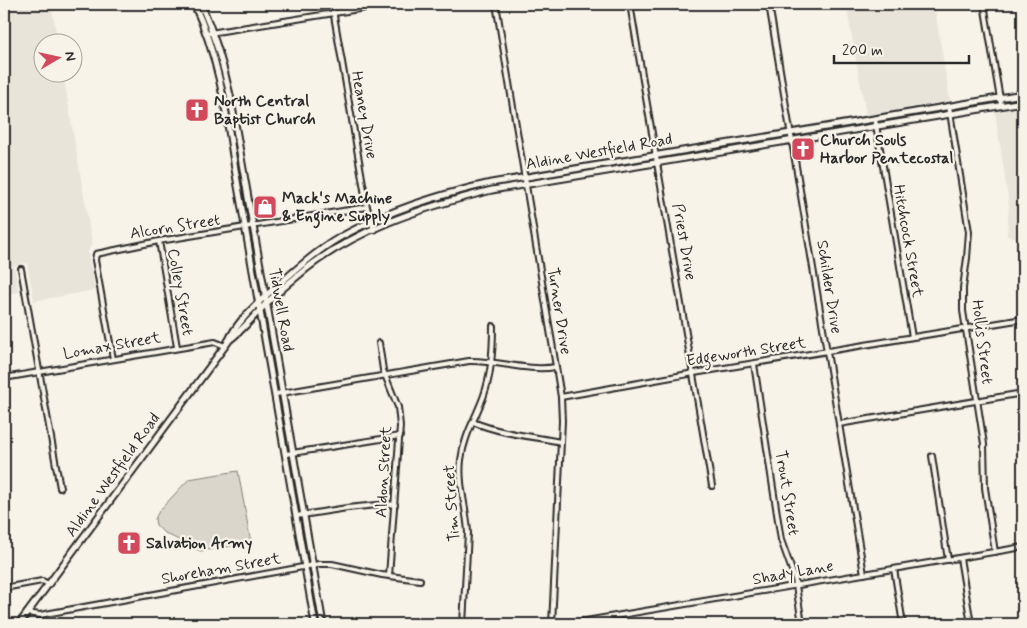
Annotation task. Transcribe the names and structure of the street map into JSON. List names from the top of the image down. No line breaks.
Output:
{"streets":{"main road":["Aldine Westfield Road","Tidwell Road"],"street":["Heaney Drive","Alcorn Street","Hitchcock Street","Priest Drive","Schilder Drive","Colley Street","Turner Drive","Hollis Street","Lomax Street","Edgeworth Street","Aldon Street","Trout Street","Tim Street","Shoreham Street","Shady Lane"]},"crossings":[["Heaney Drive","Aldine Westfield Road"],["Heaney Drive","Alcorn Street"],["Aldine Westfield Road","Hitchcock Street"],["Aldine Westfield Road","Priest Drive"],["Aldine Westfield Road","Schilder Drive"],["Aldine Westfield Road","Tidwell Road"],["Aldine Westfield Road","Turner Drive"],["Aldine Westfield Road","Hollis Street"],["Aldine Westfield Road","Lomax Street"],["Aldine Westfield Road","Shoreham Street"],["Alcorn Street","Colley Street"],["Alcorn Street","Tidwell Road"],["Alcorn Street","Lomax Street"],["Hitchcock Street","Edgeworth Street"],["Priest Drive","Edgeworth Street"],["Schilder Drive","Edgeworth Street"],["Schilder Drive","Shady Lane"],["Colley Street","Lomax Street"],["Tidwell Road","Shoreham Street"],["Turner Drive","Edgeworth Street"],["Hollis Street","Edgeworth Street"],["Hollis Street","Shady Lane"],["Edgeworth Street","Trout Street"],["Aldon Street","Shoreham Street"],["Trout Street","Shady Lane"]],"places":{"church":["North Central Baptist Church","Church Souls Harbor Pentecostal","Salvation Army"],"shop":["Mack's Machine & Engine Supply"]},"scale_bar":"200 m","north":"right"}
